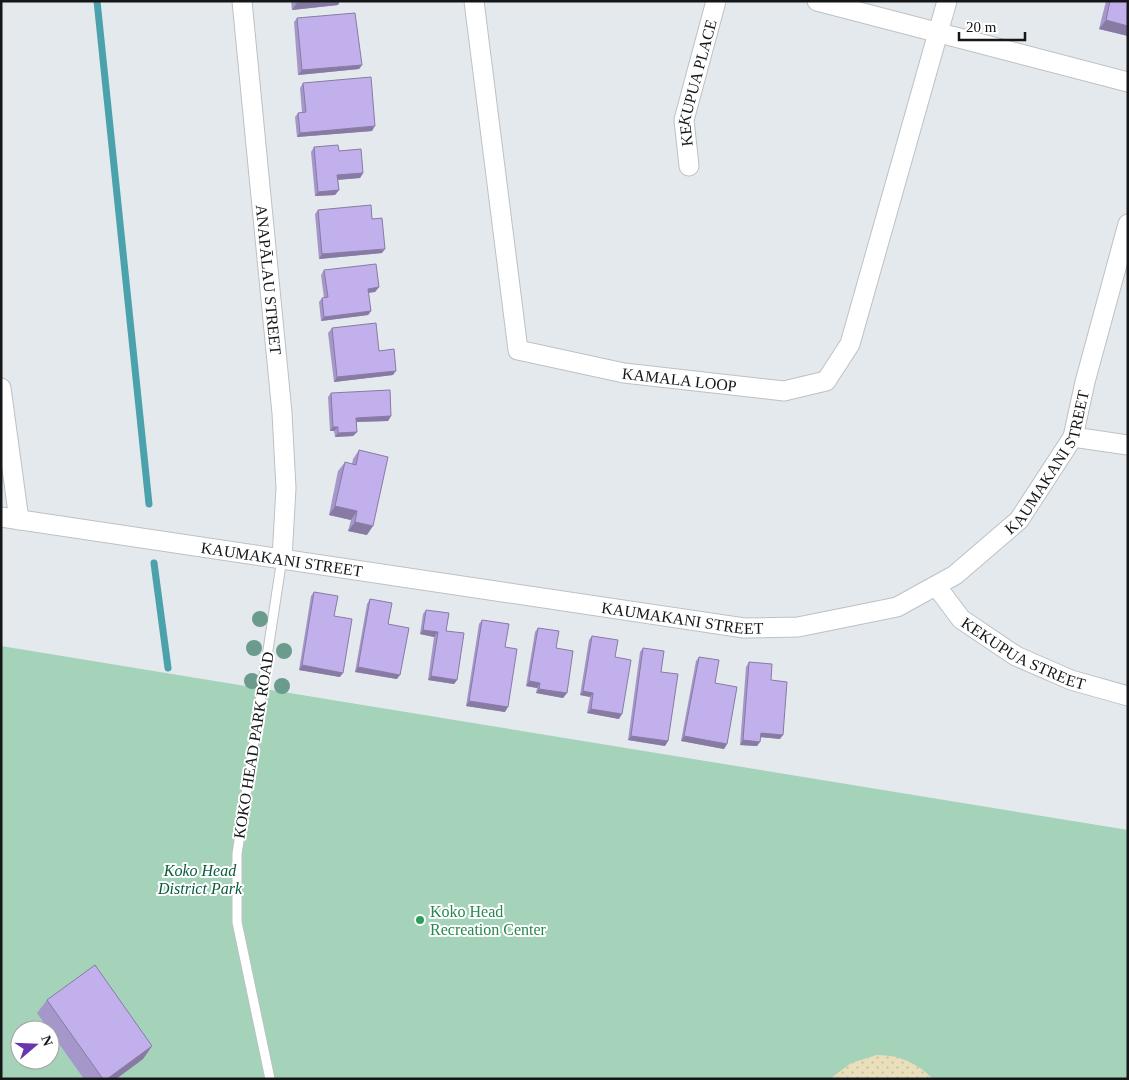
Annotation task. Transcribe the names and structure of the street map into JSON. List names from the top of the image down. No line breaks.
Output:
{"streets":{"street":["KEKUPUA PLACE","ANAPĀLAU STREET","KAMALA LOOP","KAUMAKANI STREET","KEKUPUA STREET"],"lane":["KOKO HEAD PARK ROAD"]},"crossings":[["ANAPĀLAU STREET","KAUMAKANI STREET"],["ANAPĀLAU STREET","KOKO HEAD PARK ROAD"],["KAUMAKANI STREET","KEKUPUA STREET"],["KAUMAKANI STREET","KOKO HEAD PARK ROAD"]],"parks":["Koko Head District Park"],"places":["Koko Head Recreation Center"],"scale_bar":"20 m","north":"right"}
